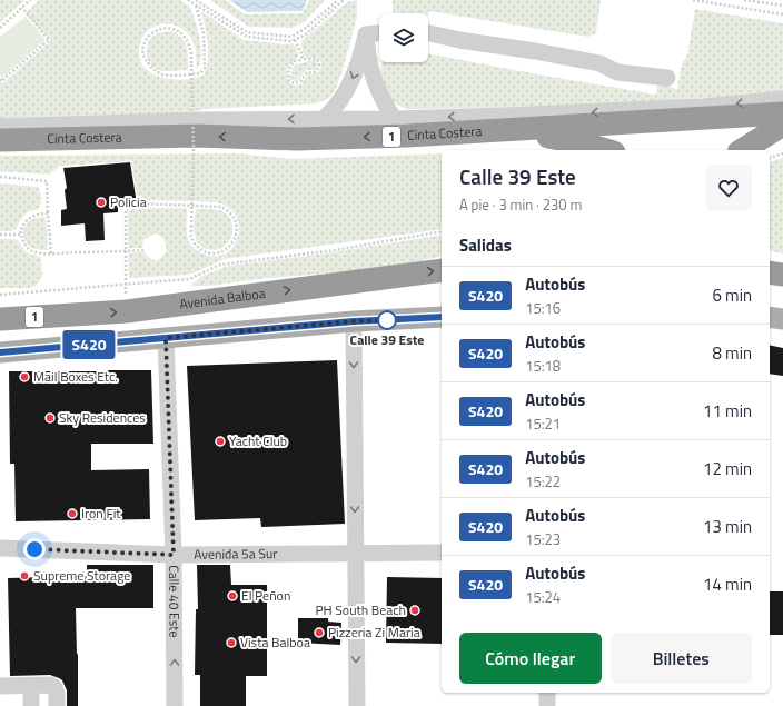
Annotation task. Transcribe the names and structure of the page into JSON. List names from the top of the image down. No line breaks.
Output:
{"streets":{"highway":["Cinta Costera","1","Avenida Balboa"],"street":["Avenida 5a Sur","Calle 40 Este"]},"crossings":[["Avenida 5a Sur","Calle 40 Este"]],"one_way":["Cinta Costera","Avenida Balboa","Calle 40 Este"],"places":["Policia","Calle 39 Este","Mail Boxes Etc.","Sky Residences","Yacht Club","Iron Fit","Supreme Storage","El Peñon","PH South Beach","Pizzeria Zi Maria","Vista Balboa"],"lines":["bus line S420"],"page":{"on_map":"S420","heading":[["Calle 39 Este","A pie · 3 min · 230 m"],"Salidas"],"list":[{"mark":"S420","name":"Autobús","note":"15:16","value":"6 min"},{"mark":"S420","name":"Autobús","note":"15:18","value":"8 min"},{"mark":"S420","name":"Autobús","note":"15:21","value":"11 min"},{"mark":"S420","name":"Autobús","note":"15:22","value":"12 min"},{"mark":"S420","name":"Autobús","note":"15:23","value":"13 min"},{"mark":"S420","name":"Autobús","note":"15:24","value":"14 min"}],"buttons":["Cómo llegar","Billetes"]}}
